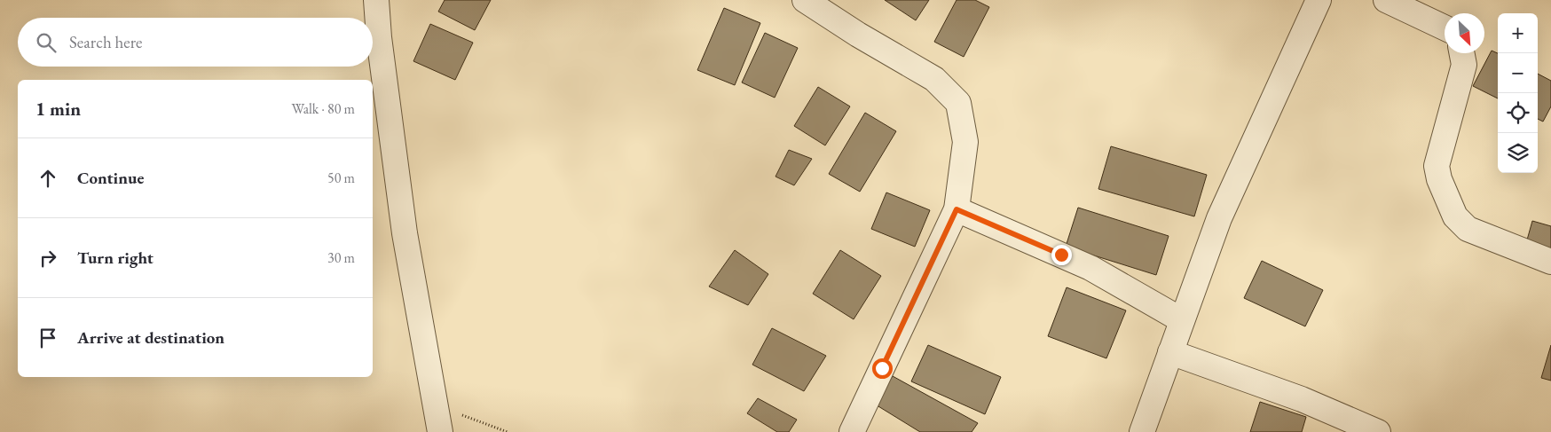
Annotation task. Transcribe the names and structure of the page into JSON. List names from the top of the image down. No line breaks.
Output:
{"north":"bottom right","page":{"map_buttons":["+","−"],"search":"Search here","heading":["1 min","Walk · 80 m"],"list":[["Continue","50 m"],["Turn right","30 m"],"Arrive at destination"]}}
